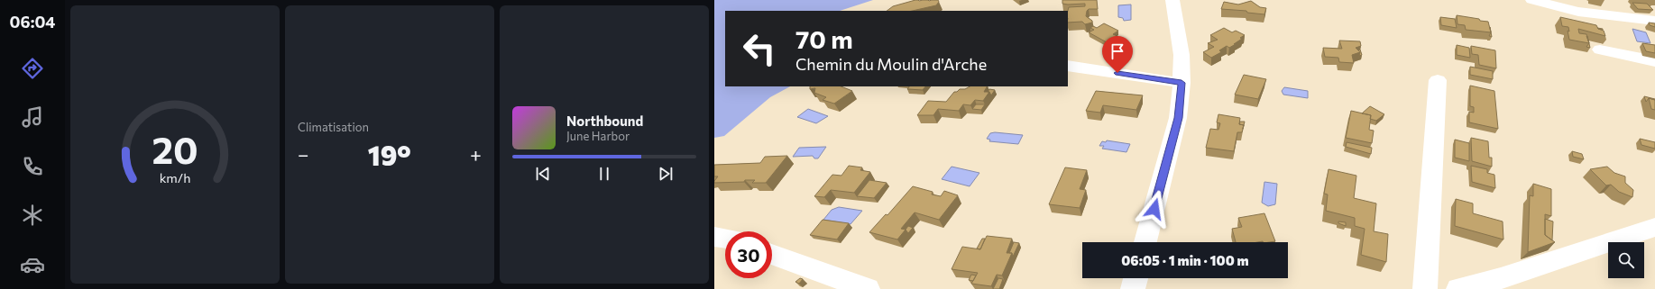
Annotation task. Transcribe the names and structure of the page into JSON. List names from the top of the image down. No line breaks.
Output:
{"page":{"tabs":"06:04","tile":"Climatisation","turn":["70 m","Chemin du Moulin d'Arche"],"song":["Northbound","June Harbor"],"heat":["−","19°","+"],"limit":"30","trip":"06:05 · 1 min · 100 m","gauge":["20","km/h"]}}
